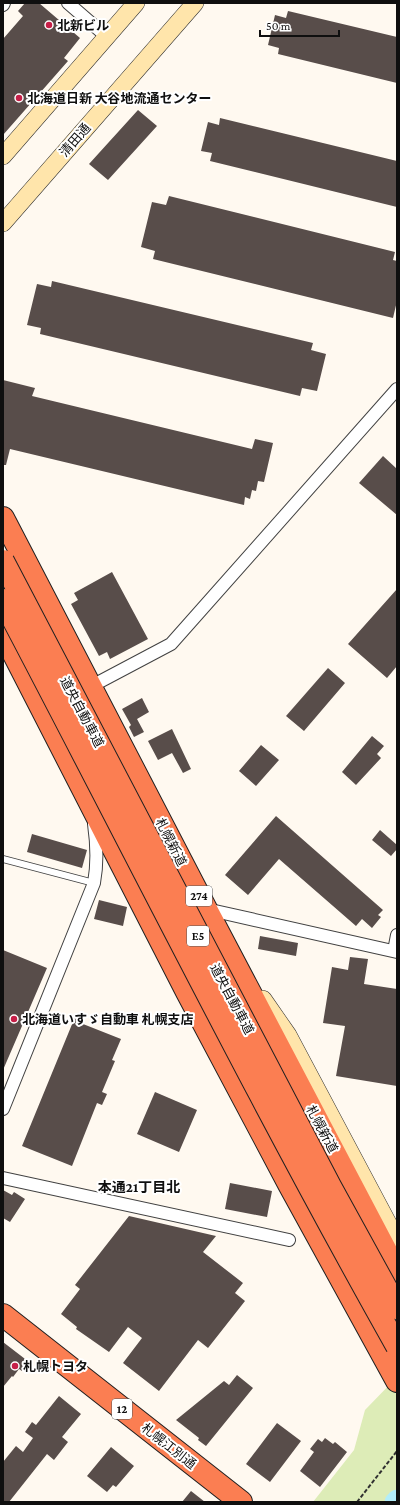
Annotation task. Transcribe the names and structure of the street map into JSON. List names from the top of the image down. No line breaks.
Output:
{"streets":{"highway":["道央自動車道","札幌新道","274","E5","12","札幌江別通"],"street":["清田通"]},"districts":["本通21丁目北"],"places":["北新ビル","北海道日新 大谷地流通センター","北海道いすゞ自動車 札幌支店","札幌トヨタ"],"scale_bar":"50 m"}
